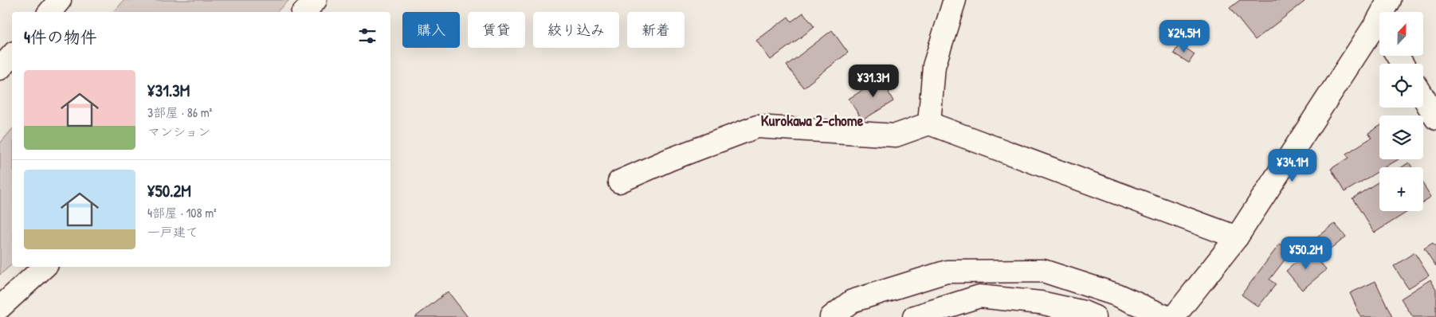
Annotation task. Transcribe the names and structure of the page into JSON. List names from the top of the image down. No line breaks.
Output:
{"districts":["Kurokawa 2-chome"],"north":"top","page":{"map_buttons":"+","chip":["購入","賃貸","絞り込み","新着"],"heading":"4件の物件","price":["¥24.5M","¥31.3M","¥34.1M","¥50.2M"],"list":[{"name":"¥31.3M","note":"3部屋 · 86 m² · マンション"},{"name":"¥50.2M","note":"4部屋 · 108 m² · 一戸建て"}]}}
